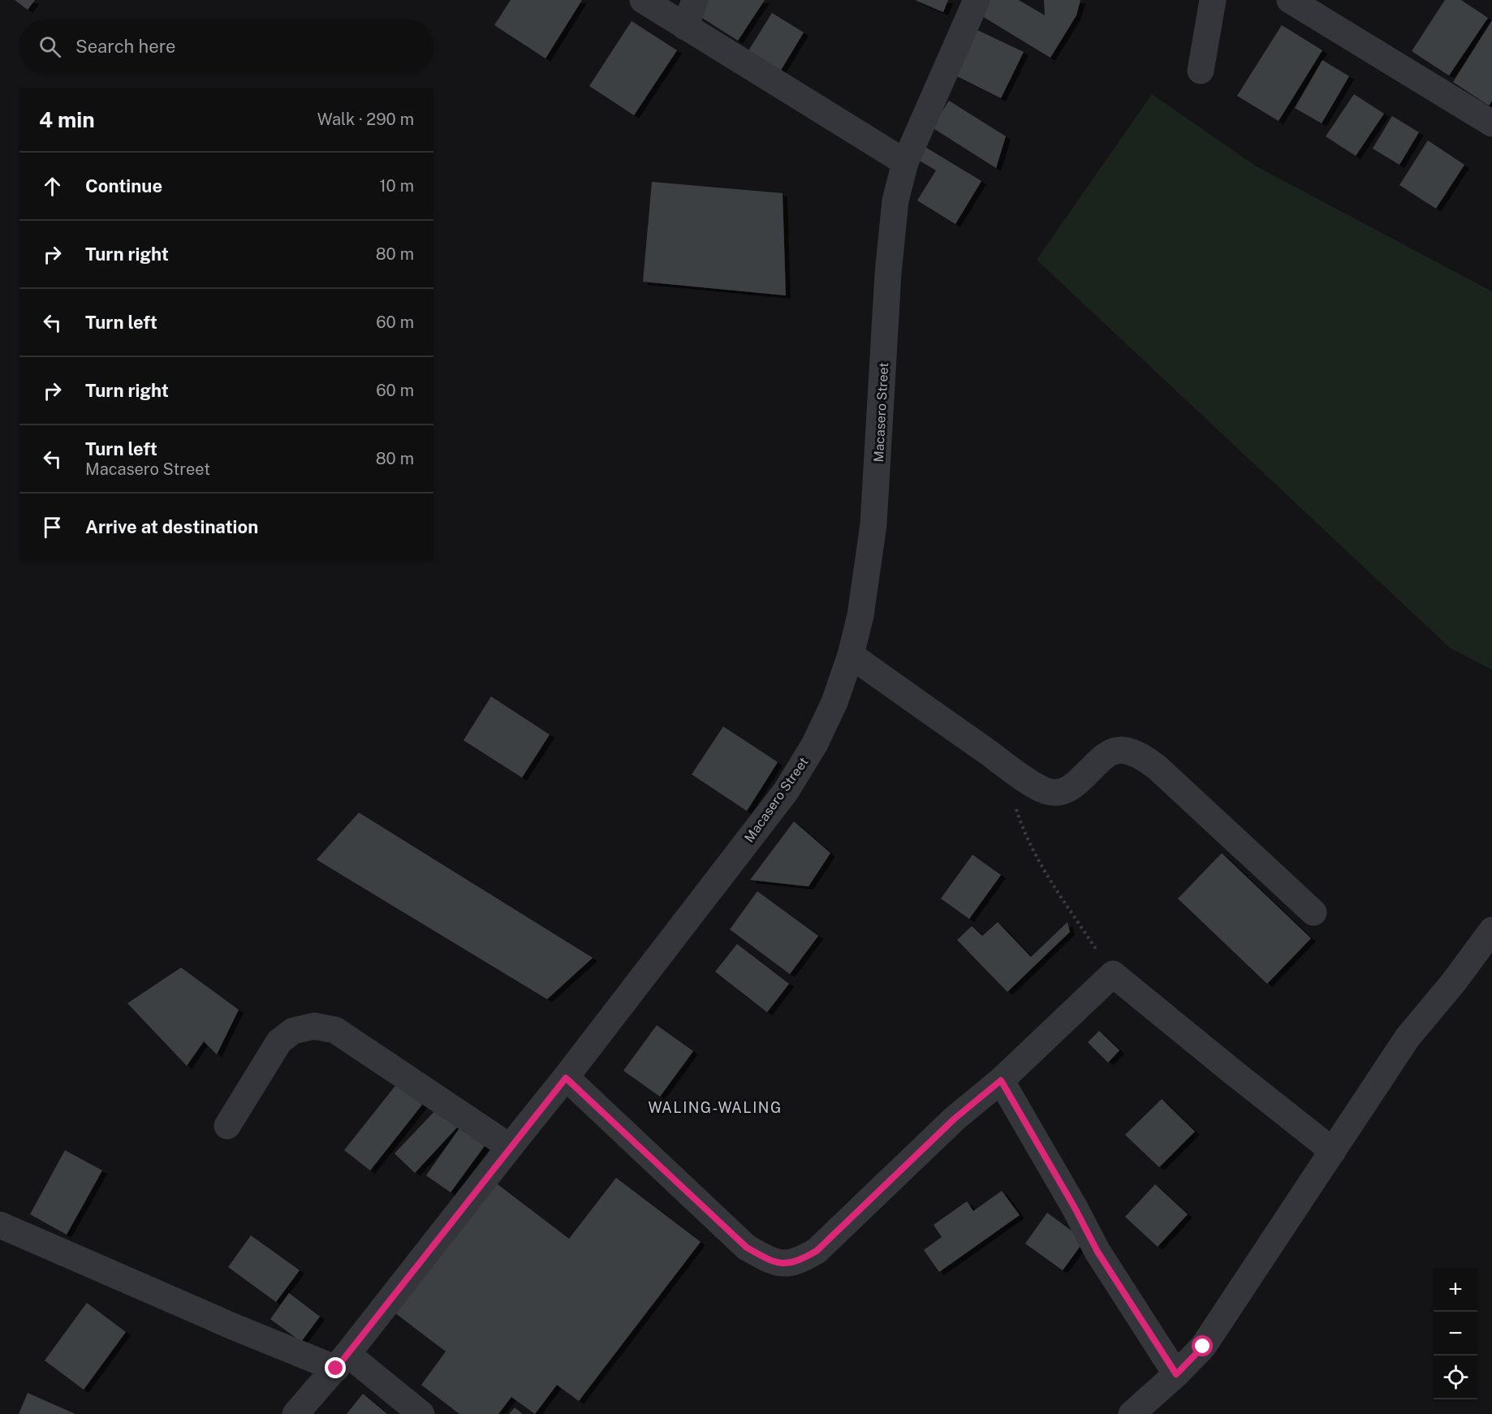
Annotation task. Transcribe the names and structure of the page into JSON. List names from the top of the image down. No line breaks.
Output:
{"streets":{"street":["Macasero Street"]},"districts":["WALING-WALING"],"page":{"search":"Search here","heading":["4 min","Walk · 290 m"],"list":[["Continue","10 m"],["Turn right","80 m"],["Turn left","60 m"],["Turn right","60 m"],["Turn left","Macasero Street","80 m"],"Arrive at destination"],"map_buttons":["+","−"]}}
